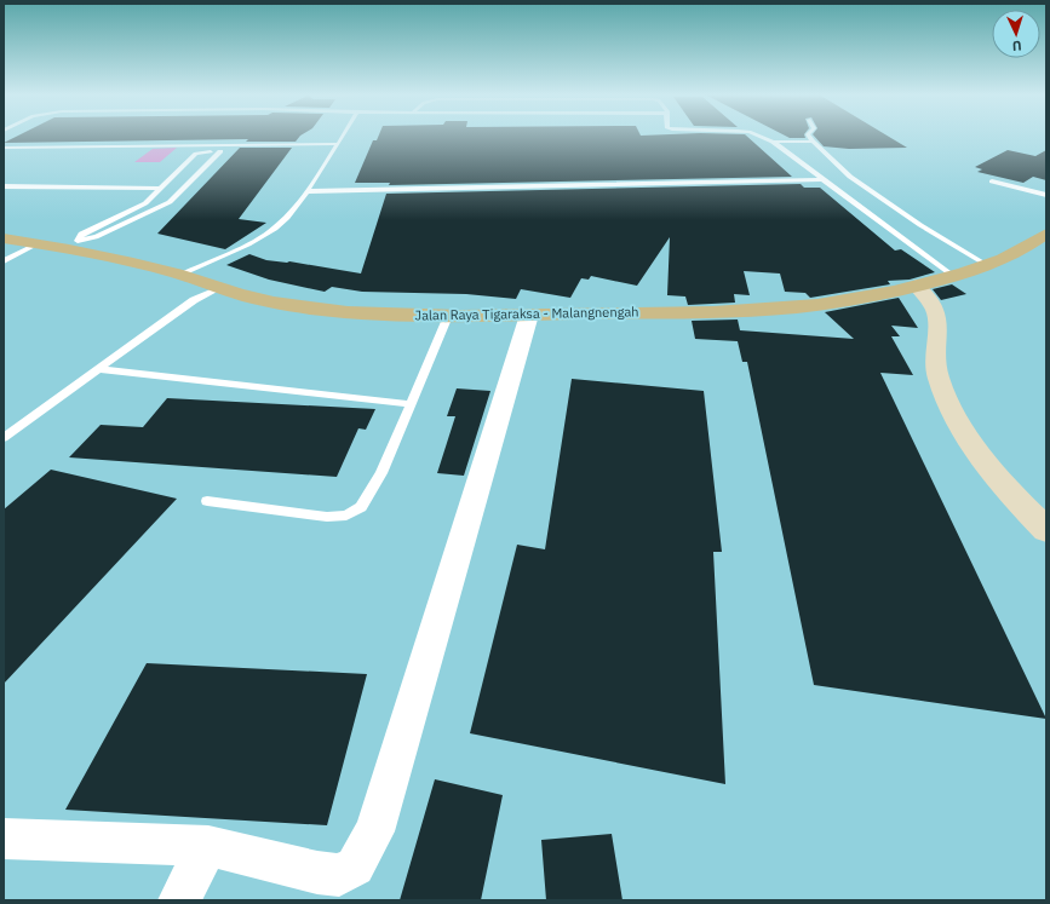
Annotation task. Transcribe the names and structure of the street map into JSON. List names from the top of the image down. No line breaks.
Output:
{"streets":{"main road":["Jalan Raya Tigaraksa - Malangnengah"]},"north":"bottom"}
